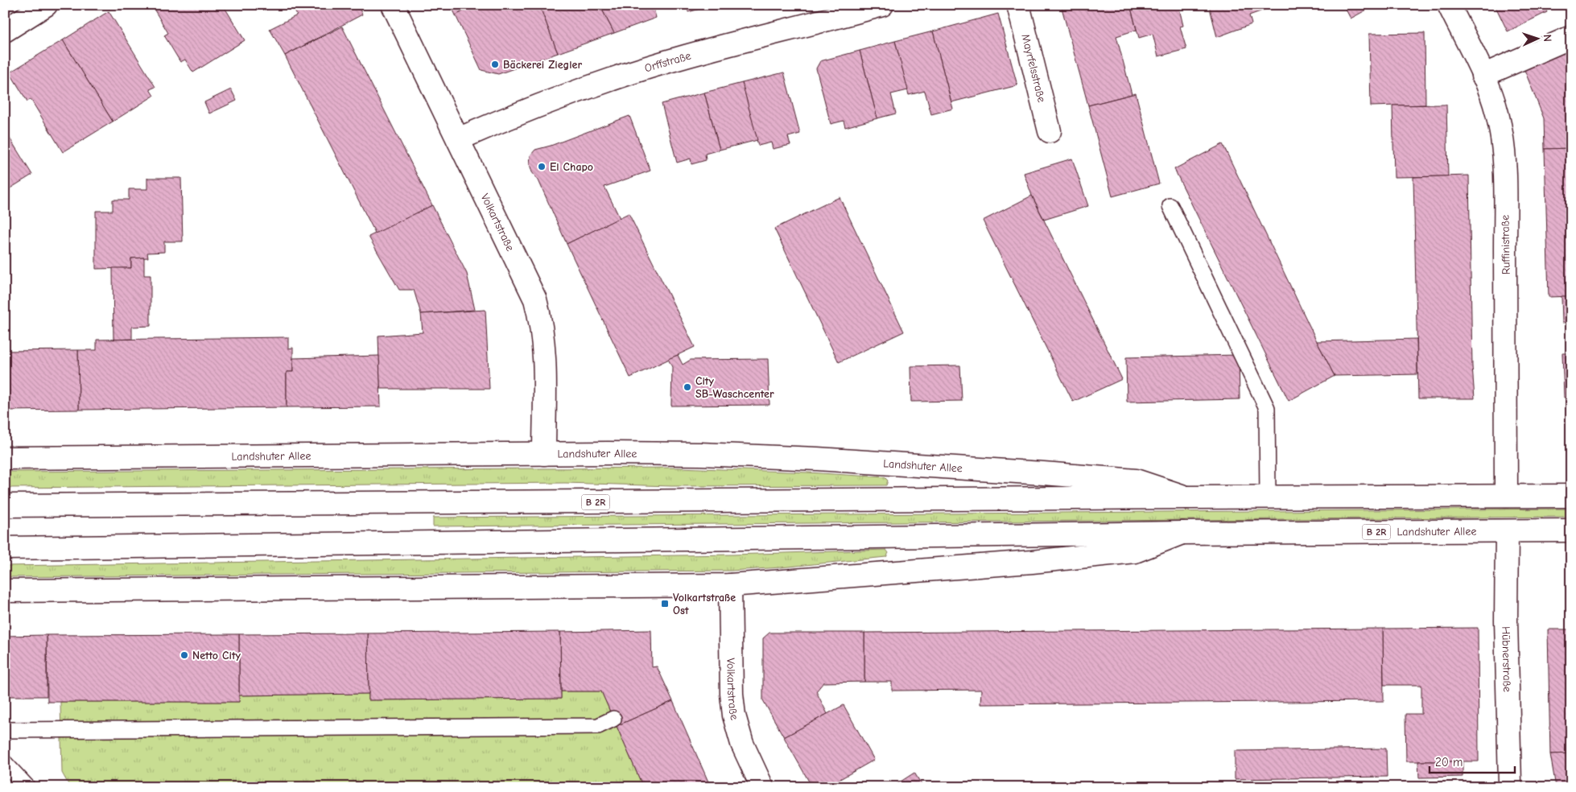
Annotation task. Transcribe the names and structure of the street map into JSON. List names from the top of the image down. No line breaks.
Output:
{"streets":{"main road":["Orffstraße","Mayrfelsstraße","Volkartstraße","Ruffinistraße","Landshuter Allee","B 2R","Hübnerstraße"]},"crossings":[["Orffstraße","Volkartstraße"],["Volkartstraße","Landshuter Allee"],["Ruffinistraße","Landshuter Allee"],["Landshuter Allee","Hübnerstraße"]],"places":{"other":["Bäckerei Ziegler","El Chapo","City SB-Waschcenter","Netto City"],"transit":["Volkartstraße Ost"]},"scale_bar":"20 m","north":"right"}
